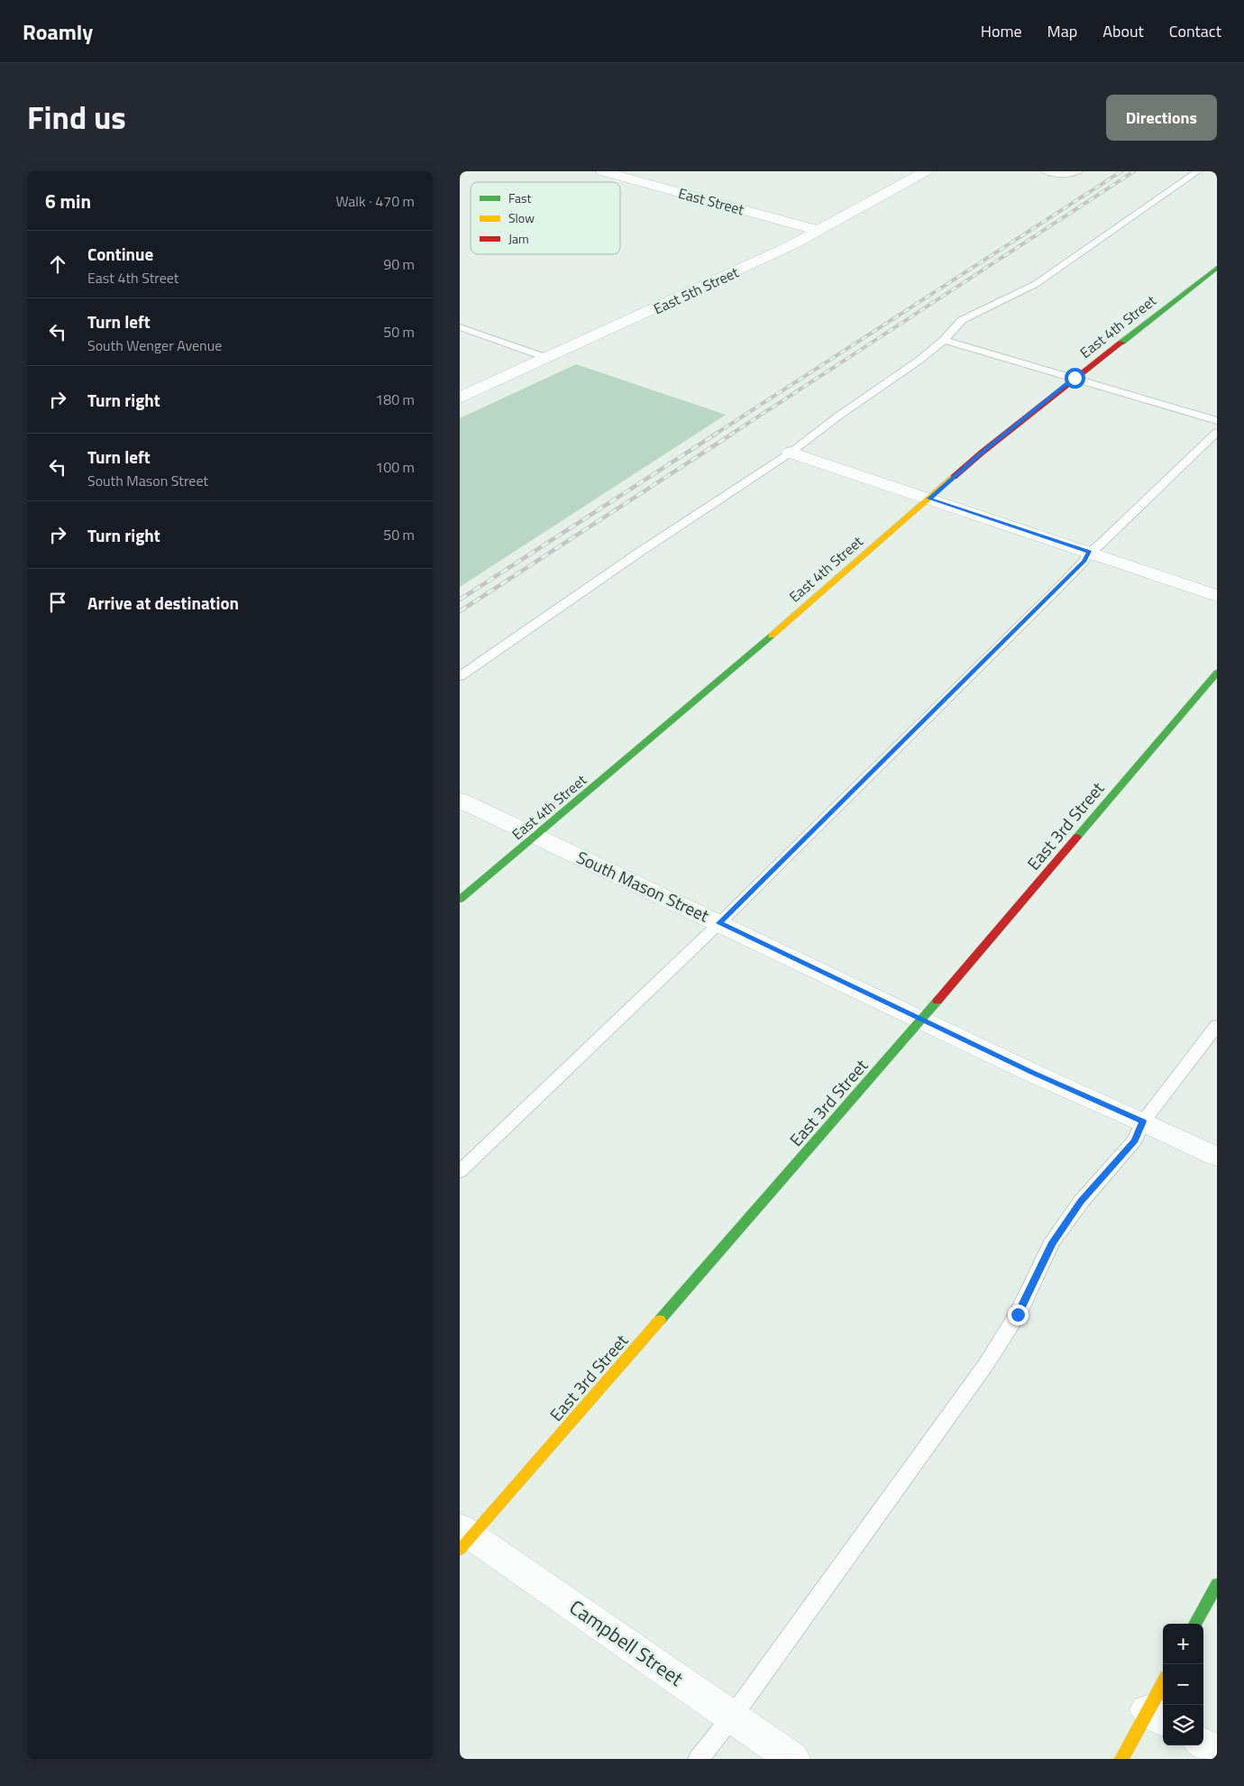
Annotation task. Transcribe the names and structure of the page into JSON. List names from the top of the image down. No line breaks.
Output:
{"streets":{"street":["East Street","East 5th Street","East 4th Street","East 3rd Street","South Mason Street","Campbell Street"]},"crossings":[["East Street","East 5th Street"],["East 4th Street","South Mason Street"],["East 3rd Street","South Mason Street"],["East 3rd Street","Campbell Street"]],"legend":["Fast","Slow","Jam"],"page":{"header":"Roamly","nav":["Home","Map","About","Contact"],"title":"Find us","buttons":"Directions","heading":["6 min","Walk · 470 m"],"list":[["Continue","East 4th Street","90 m"],["Turn left","South Wenger Avenue","50 m"],["Turn right","180 m"],["Turn left","South Mason Street","100 m"],["Turn right","50 m"],"Arrive at destination"],"map_buttons":["+","−"]}}
